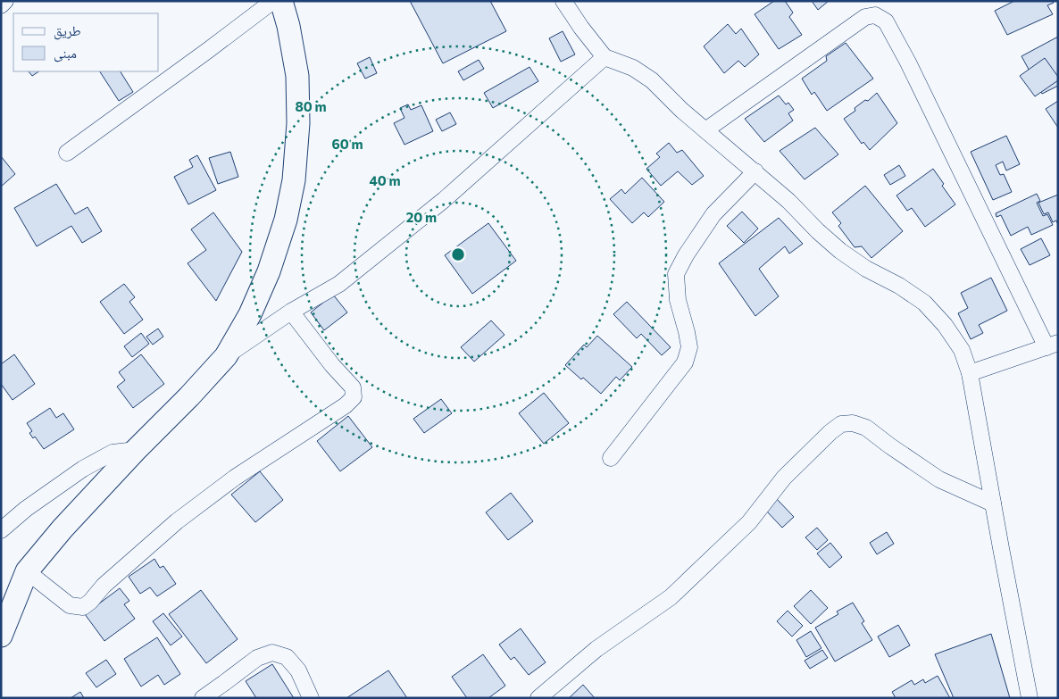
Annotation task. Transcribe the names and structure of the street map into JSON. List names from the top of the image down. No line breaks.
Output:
{"legend":["طريق","مبنى"],"rings":["80 m","60 m","40 m","20 m"]}
